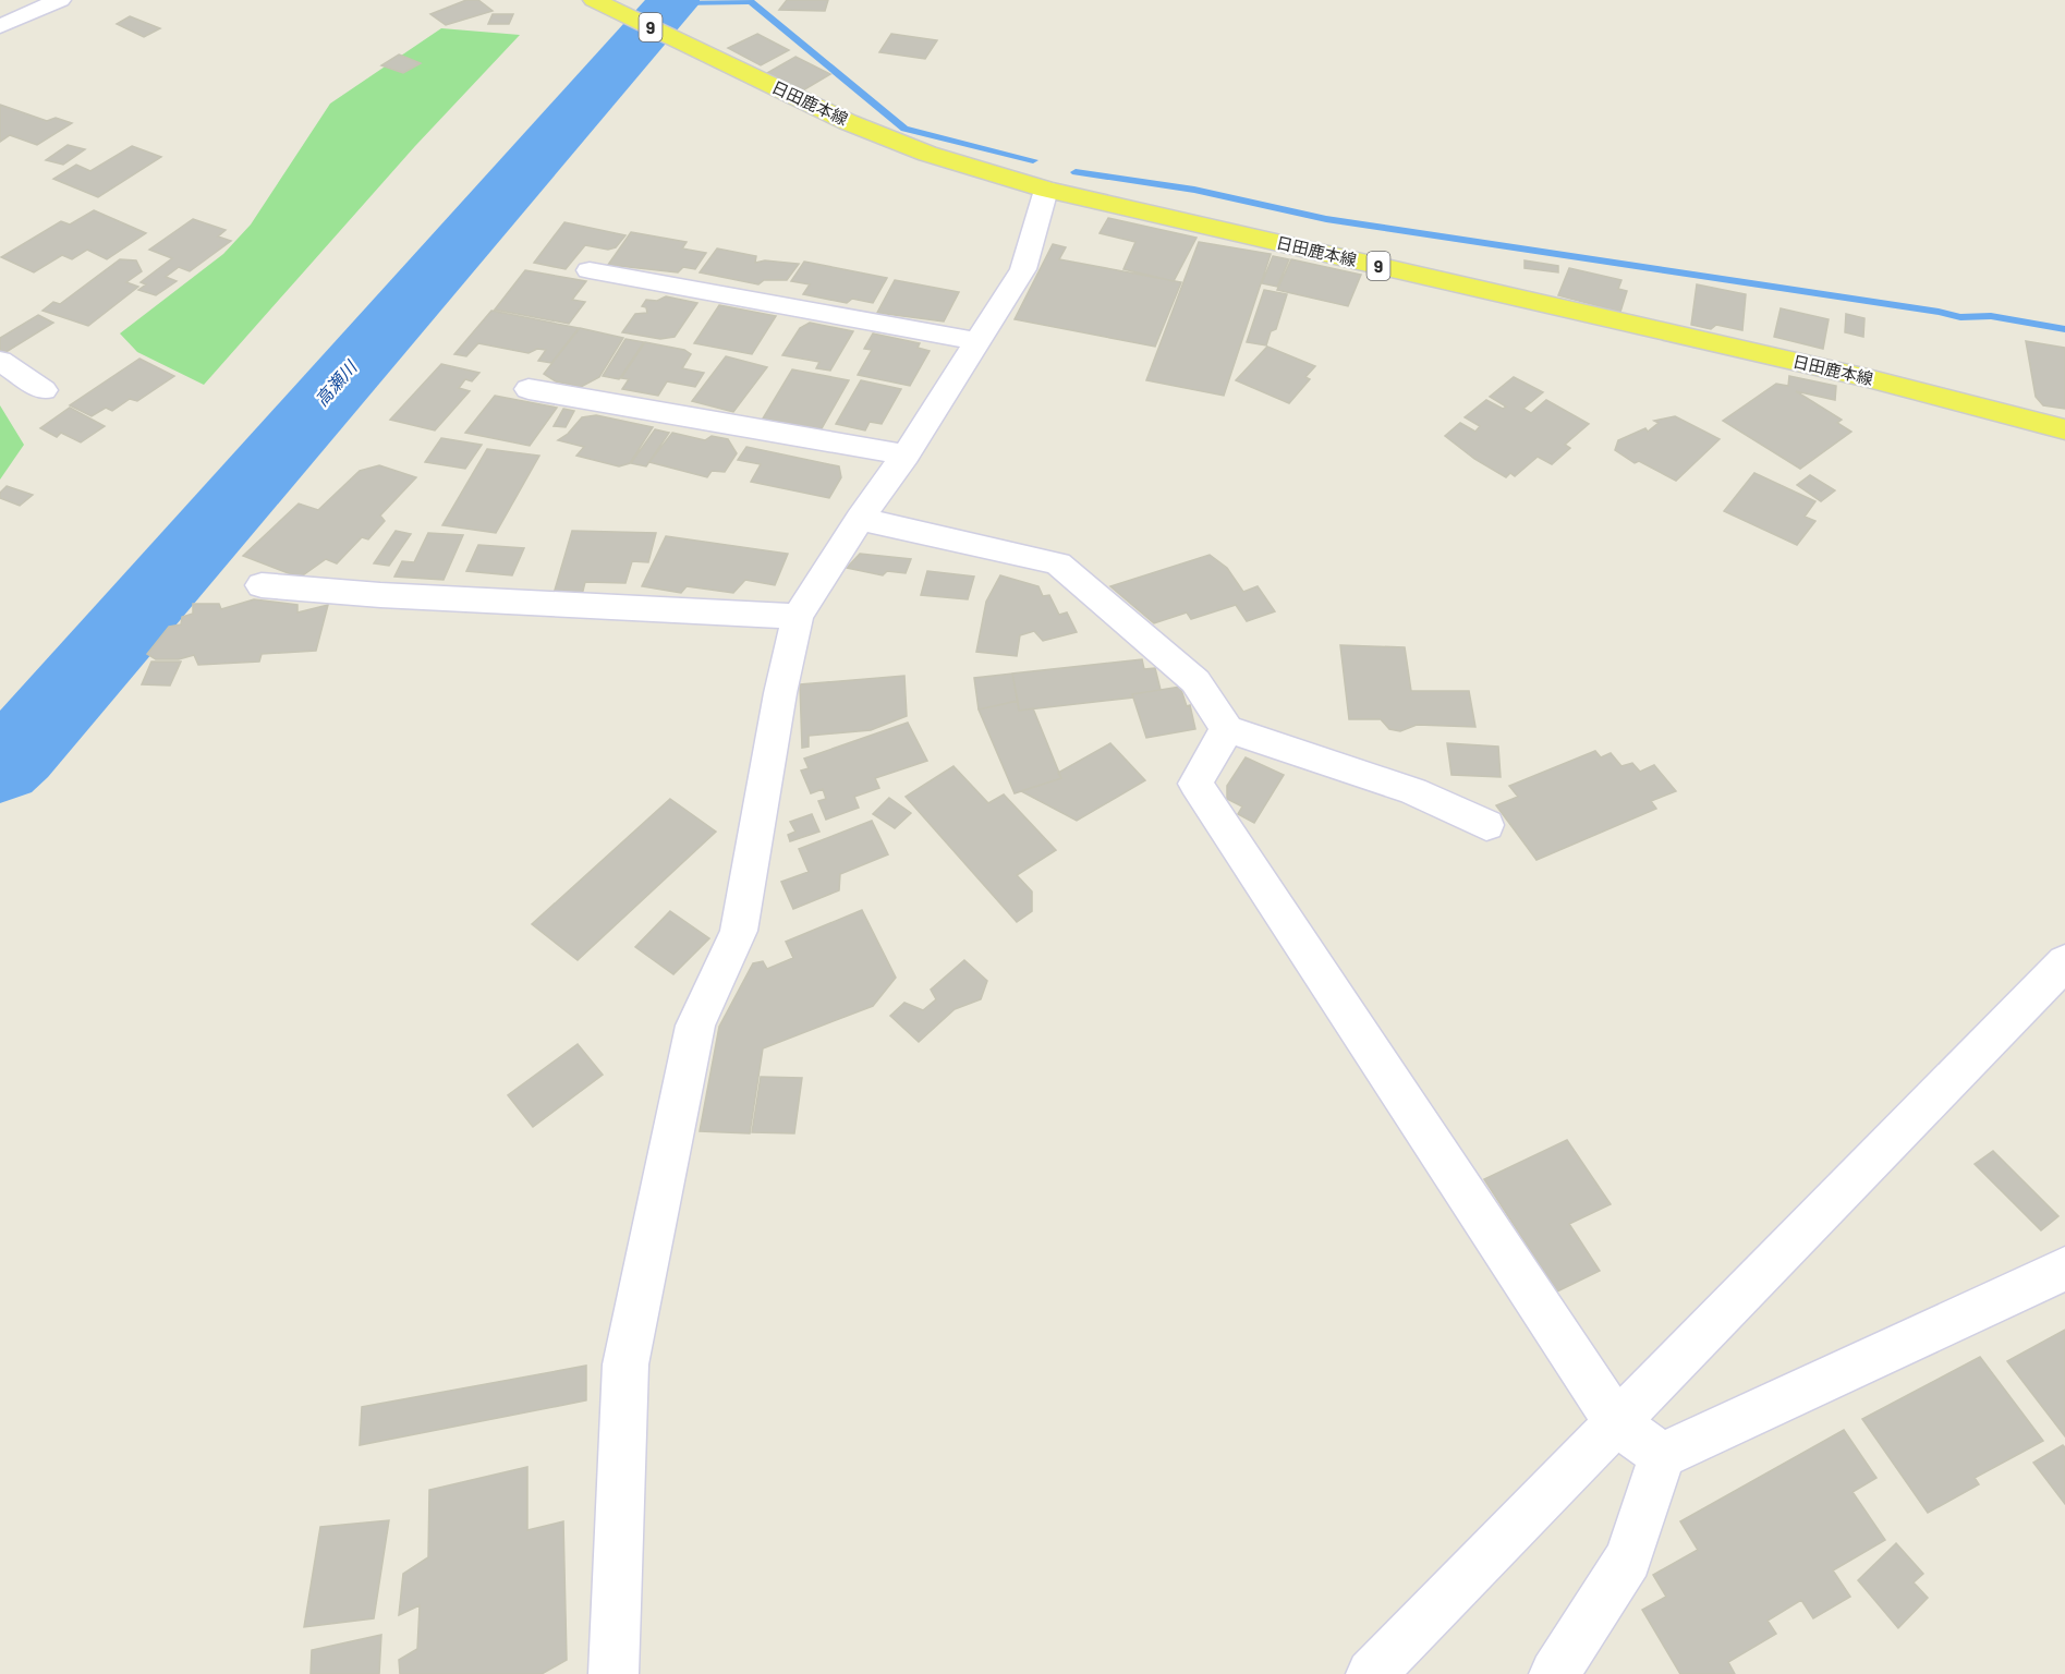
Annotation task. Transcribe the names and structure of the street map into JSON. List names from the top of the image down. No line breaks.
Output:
{"streets":{"main road":["9","日田鹿本線"]},"water":["高瀬川"]}
